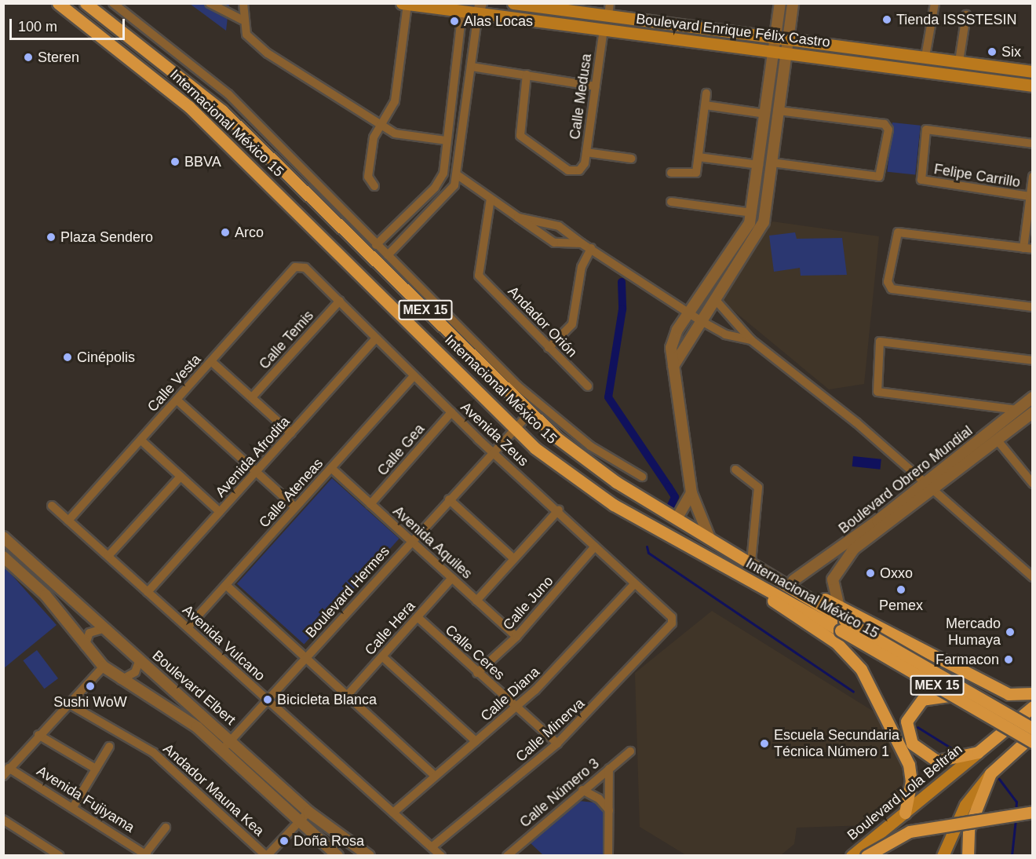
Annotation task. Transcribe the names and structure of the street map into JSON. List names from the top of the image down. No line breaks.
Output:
{"streets":{"main road":["Boulevard Enrique Félix Castro","Internacional México 15","MEX 15","Boulevard Lola Beltrán"],"street":["Calle Medusa","Felipe Carrillo","Andador Orión","Calle Temis","Calle Vesta","Avenida Zeus","Calle Gea","Avenida Afrodita","Boulevard Obrero Mundial","Calle Ateneas","Avenida Aquiles","Boulevard Hermes","Calle Juno","Calle Hera","Avenida Vulcano","Calle Ceres","Boulevard Elbert","Calle Diana","Calle Minerva","Andador Mauna Kea","Calle Número 3","Avenida Fujiyama"]},"crossings":[["Boulevard Enrique Félix Castro","Calle Medusa"],["Internacional México 15","Boulevard Hermes"],["Calle Temis","Avenida Zeus"],["Calle Vesta","Avenida Zeus"],["Calle Vesta","Avenida Vulcano"],["Avenida Zeus","Calle Gea"],["Avenida Zeus","Avenida Afrodita"],["Avenida Zeus","Calle Ateneas"],["Avenida Zeus","Boulevard Hermes"],["Avenida Zeus","Calle Juno"],["Avenida Zeus","Calle Diana"],["Avenida Zeus","Calle Minerva"],["Calle Gea","Avenida Aquiles"],["Avenida Afrodita","Avenida Vulcano"],["Calle Ateneas","Avenida Aquiles"],["Calle Ateneas","Avenida Vulcano"],["Avenida Aquiles","Boulevard Hermes"],["Avenida Aquiles","Calle Juno"],["Avenida Aquiles","Calle Hera"],["Boulevard Hermes","Avenida Vulcano"],["Boulevard Hermes","Boulevard Elbert"],["Calle Juno","Calle Ceres"],["Calle Hera","Calle Ceres"],["Avenida Vulcano","Calle Diana"],["Avenida Vulcano","Calle Minerva"],["Calle Ceres","Calle Diana"],["Calle Ceres","Calle Minerva"]],"places":["Tienda ISSSTESIN","Alas Locas","Six","Steren","BBVA","Arco","Plaza Sendero","Cinépolis","Oxxo","Pemex","Mercado Humaya","Farmacon","Sushi WoW","Bicicleta Blanca","Escuela Secundaria Técnica Número 1","Doña Rosa"],"scale_bar":"100 m"}
